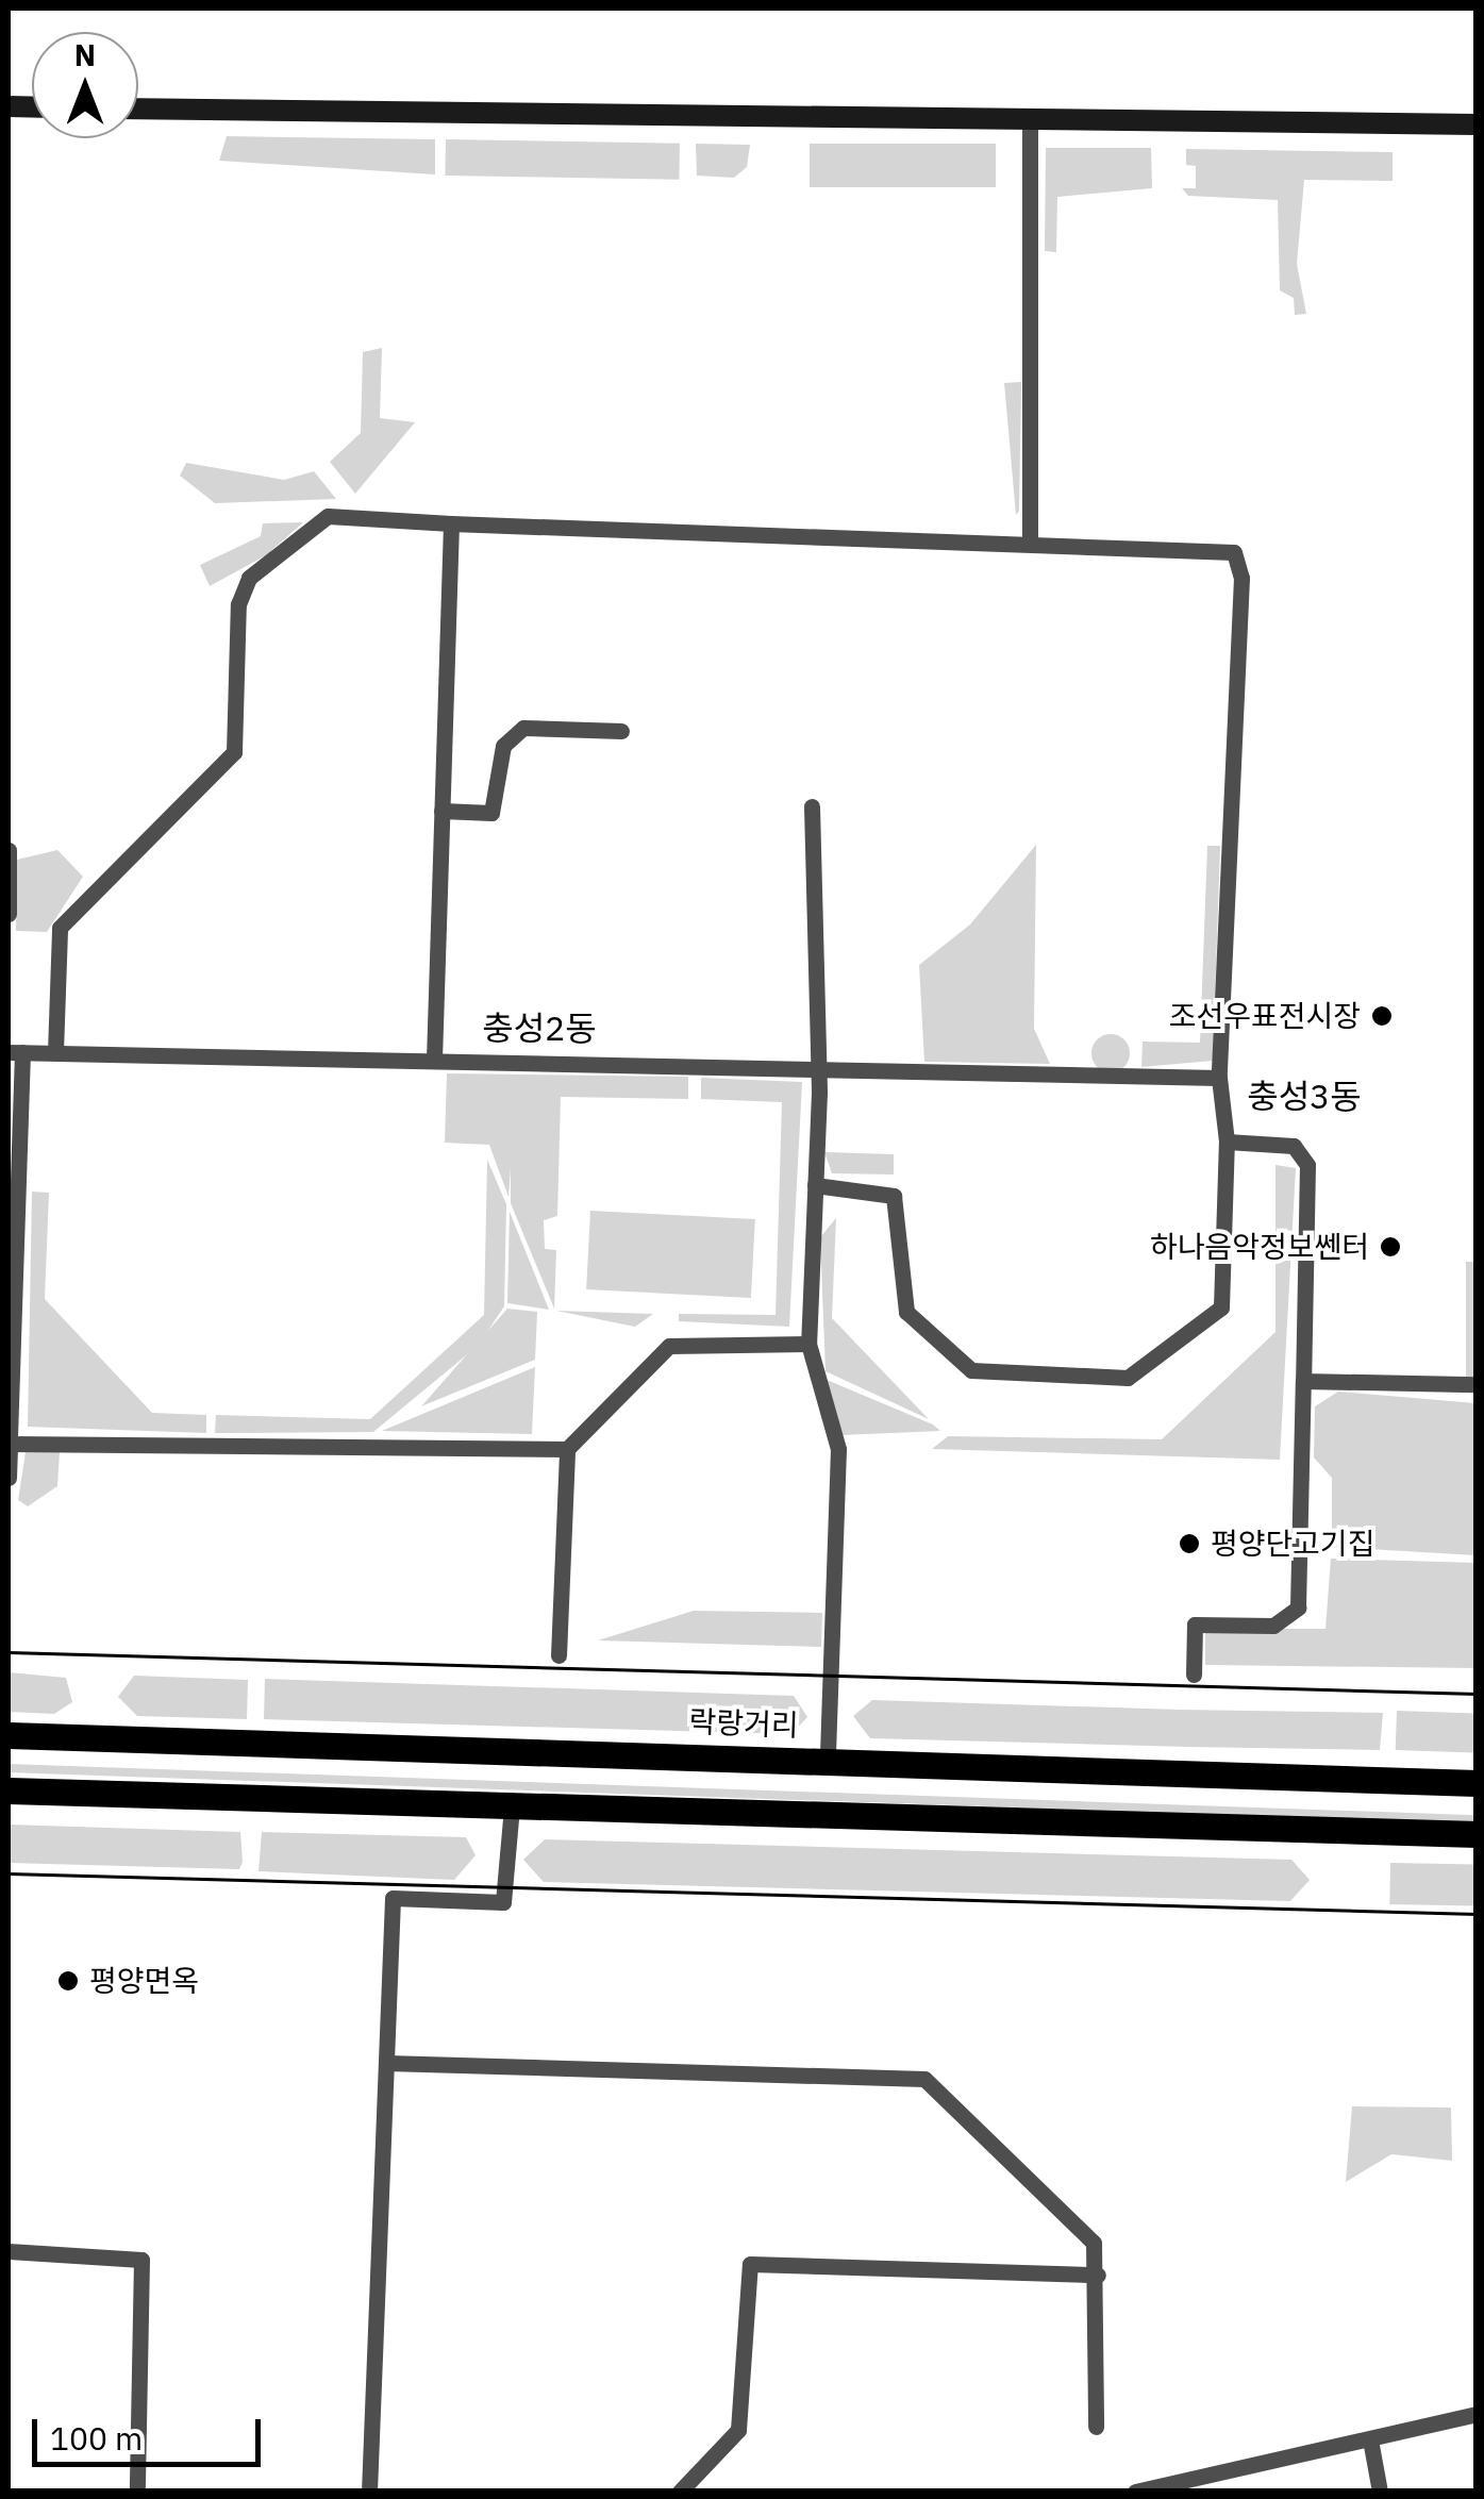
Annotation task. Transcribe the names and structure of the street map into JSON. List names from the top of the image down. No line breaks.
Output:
{"streets":{"main road":["락랑거리"]},"districts":["충성2동","충성3동"],"places":["조선우표전시장","하나음악정보쎈터","평양단고기집","평양면옥"],"scale_bar":"100 m","north":"top"}
